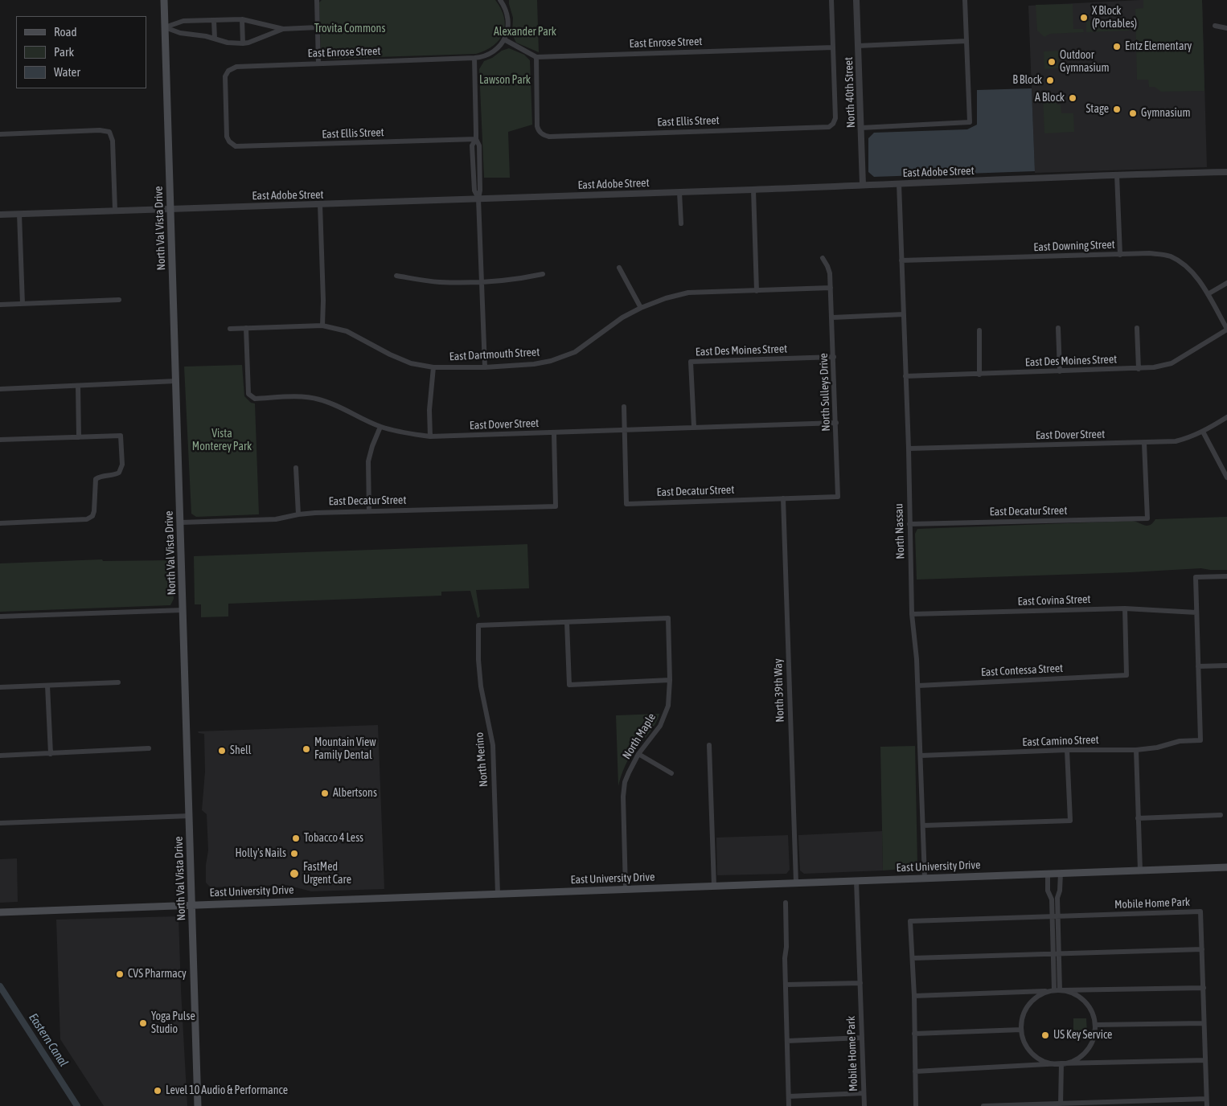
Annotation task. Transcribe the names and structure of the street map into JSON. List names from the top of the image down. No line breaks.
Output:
{"streets":{"main road":["North Val Vista Drive","East University Drive"],"street":["East Enrose Street","North 40th Street","East Ellis Street","East Adobe Street","East Downing Street","East Des Moines Street","East Dartmouth Street","North Sulleys Drive","East Dover Street","East Decatur Street","North Nassau","East Covina Street","East Contessa Street","North 39th Way","North Maple","East Camino Street","North Merino","Mobile Home Park"]},"crossings":[["East Enrose Street","East Ellis Street"],["North 40th Street","East Adobe Street"],["East Adobe Street","North Val Vista Drive"],["East Adobe Street","North Nassau"],["North Val Vista Drive","East Decatur Street"],["North Val Vista Drive","East University Drive"],["East Downing Street","East Des Moines Street"],["East Downing Street","North Nassau"],["East Des Moines Street","North Sulleys Drive"],["East Des Moines Street","East Dover Street"],["East Des Moines Street","North Nassau"],["East Dartmouth Street","North Sulleys Drive"],["East Dartmouth Street","East Dover Street"],["North Sulleys Drive","East Dover Street"],["North Sulleys Drive","East Decatur Street"],["East Dover Street","East Decatur Street"],["East Dover Street","North Nassau"],["East Decatur Street","North Nassau"],["East Decatur Street","North 39th Way"],["North Nassau","East Covina Street"],["North Nassau","East Contessa Street"],["North Nassau","East Camino Street"],["North Nassau","East University Drive"],["East Covina Street","East Contessa Street"],["North 39th Way","East University Drive"],["North Maple","North Merino"],["North Maple","East University Drive"],["North Merino","East University Drive"],["East University Drive","Mobile Home Park"]],"water":["Eastern Canal"],"parks":["Trovita Commons","Alexander Park","Lawson Park","Vista Monterey Park"],"places":["X Block (Portables)","Entz Elementary","Outdoor Gymnasium","B Block","A Block","Stage","Gymnasium","Mountain View Family Dental","Shell","Albertsons","Tobacco 4 Less","Holly's Nails","FastMed Urgent Care","CVS Pharmacy","Yoga Pulse Studio","US Key Service","Level 10 Audio & Performance"],"legend":["Road","Park","Water"]}
